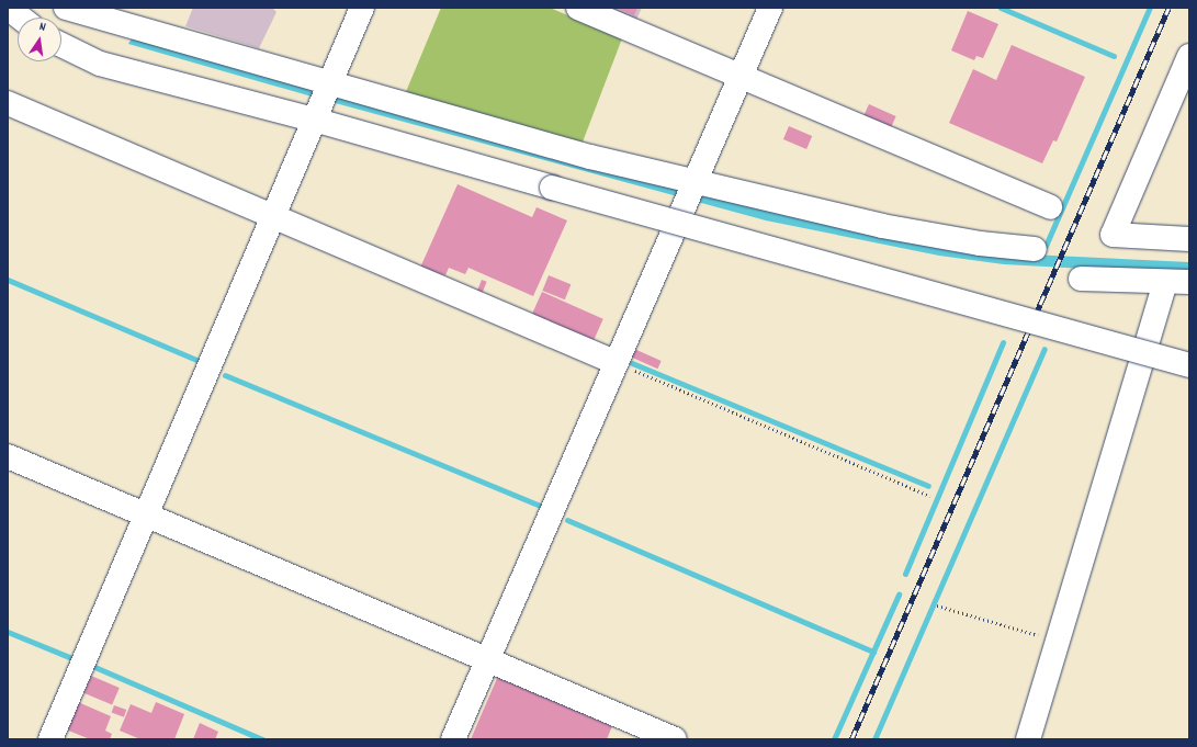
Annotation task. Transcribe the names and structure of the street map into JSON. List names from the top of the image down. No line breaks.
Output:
{"north":"top"}
